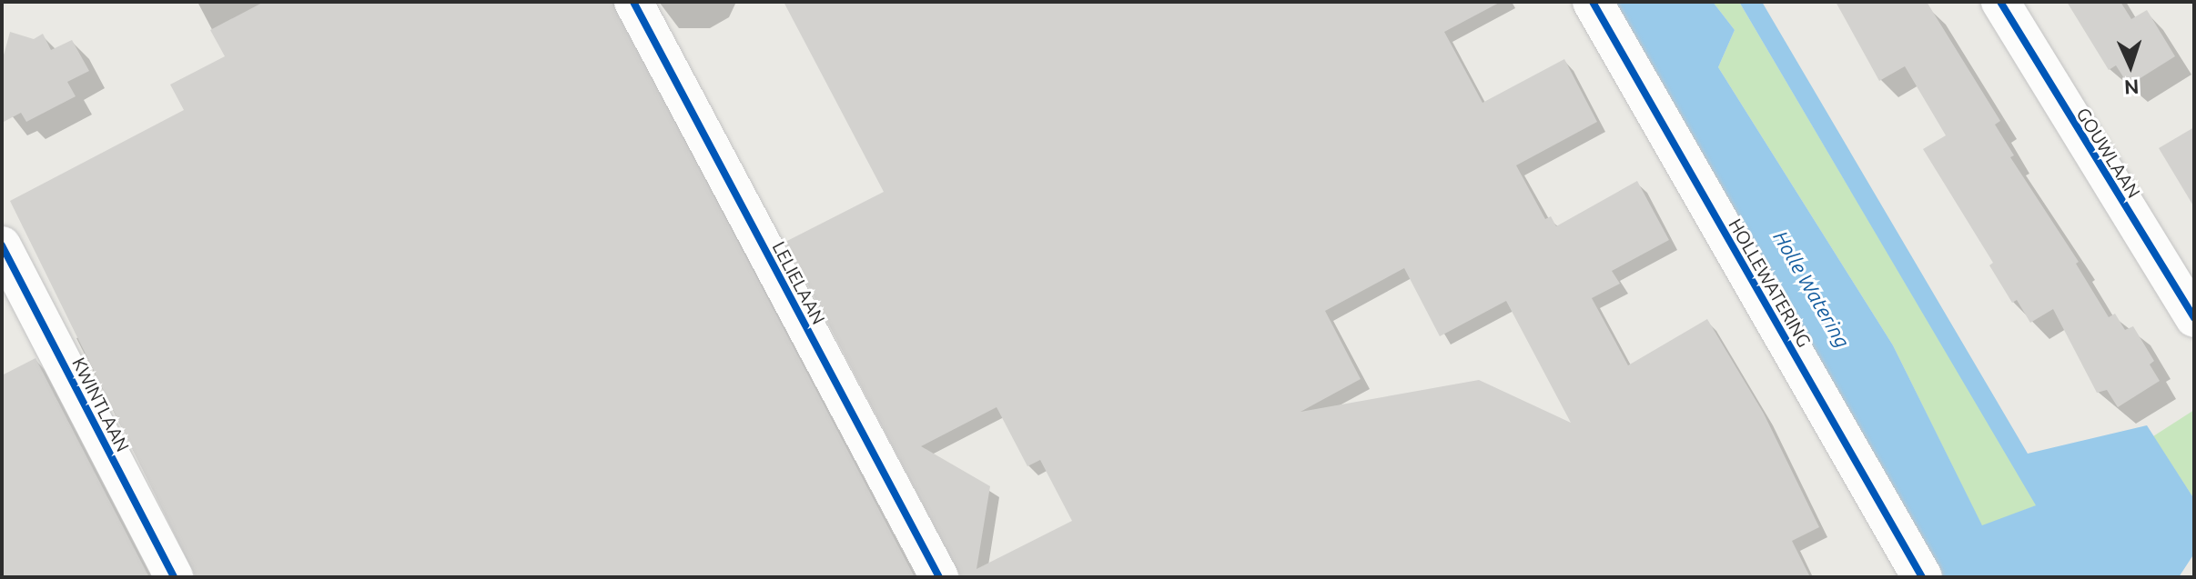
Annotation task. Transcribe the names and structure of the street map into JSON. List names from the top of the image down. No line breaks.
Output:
{"streets":{"street":["GOUWLAAN","LELIELAAN","HOLLEWATERING","KWINTLAAN"]},"water":["Holle Watering"],"north":"bottom"}
